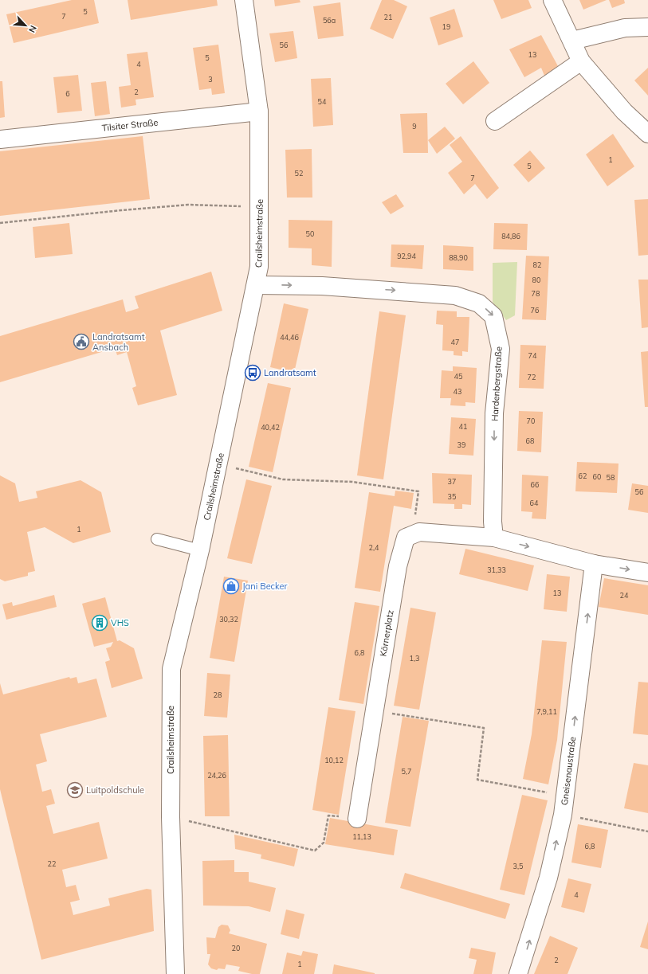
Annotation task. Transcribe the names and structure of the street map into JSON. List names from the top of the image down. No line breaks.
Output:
{"streets":{"street":["Tilsiter Straße","Crailsheimstraße","Hardenbergstraße","Körnerplatz","Gneisenaustraße"]},"crossings":[["Tilsiter Straße","Crailsheimstraße"],["Crailsheimstraße","Hardenbergstraße"]],"one_way":["Gneisenaustraße"],"places":{"public building":["Landratsamt Ansbach"],"bus stop":["Landratsamt"],"shop":["Jani Becker"],"building":["VHS"],"school or university":["Luitpoldschule"]},"house_numbers":["5","7","21","56a","19","56","13","5","4","3","2","6","54","9","1","5","52","7","50","84,86","92,94","88,90","82","80","78","76","44,46","47","74","45","72","43","70","41","40,42","68","39","62","60","58","37","66","56","35","64","1","2,4","31,33","13","24","30,32","6,8","1,3","28","7,9,11","10,12","5,7","24,26","11,13","6,8","22","3,5","4","20","2","1"],"north":"bottom right"}
